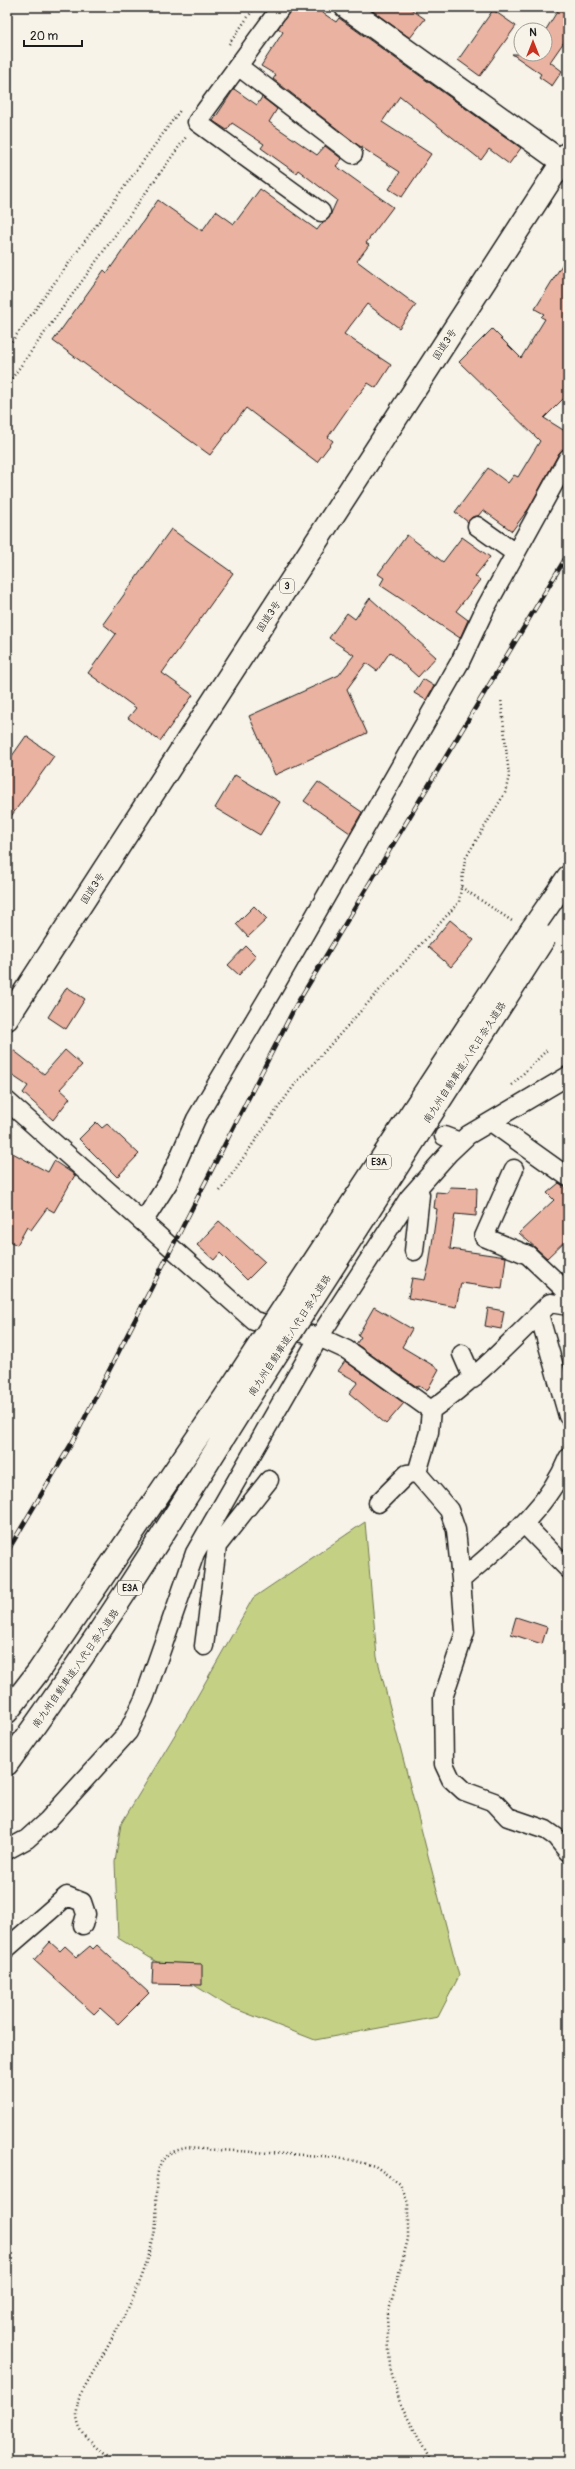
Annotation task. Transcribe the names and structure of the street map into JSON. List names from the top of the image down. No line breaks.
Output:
{"streets":{"main road":["国道3号","3","南九州自動車道;八代日奈久道路","E3A"]},"scale_bar":"20 m","north":"top"}
